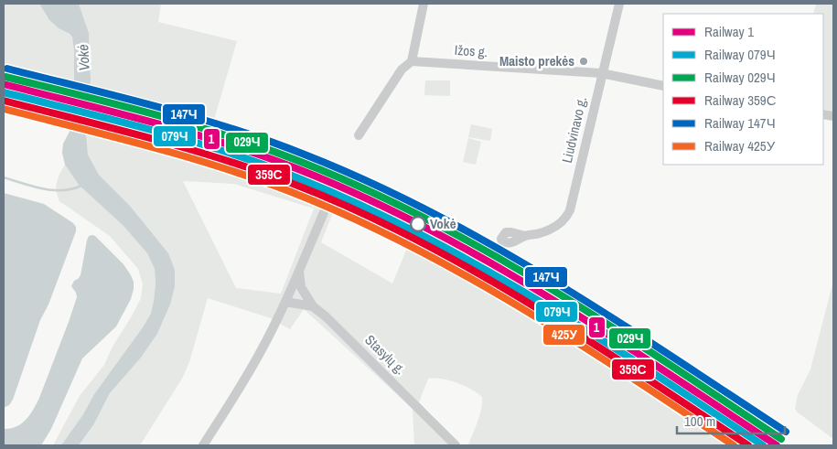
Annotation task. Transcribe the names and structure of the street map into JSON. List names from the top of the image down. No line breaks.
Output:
{"streets":{"street":["Ižos g.","Liudvinavo g.","Stasylų g."]},"crossings":[["Ižos g.","Liudvinavo g."]],"water":["Vokė"],"places":["Maisto prekės","Vokė"],"lines":["rail line 147Ч","rail line 029Ч","rail line 1","rail line 079Ч","rail line 359С","rail line 425У"],"legend":["Railway 1","Railway 079Ч","Railway 029Ч","Railway 359С","Railway 147Ч","Railway 425У"],"scale_bar":"100 m"}
